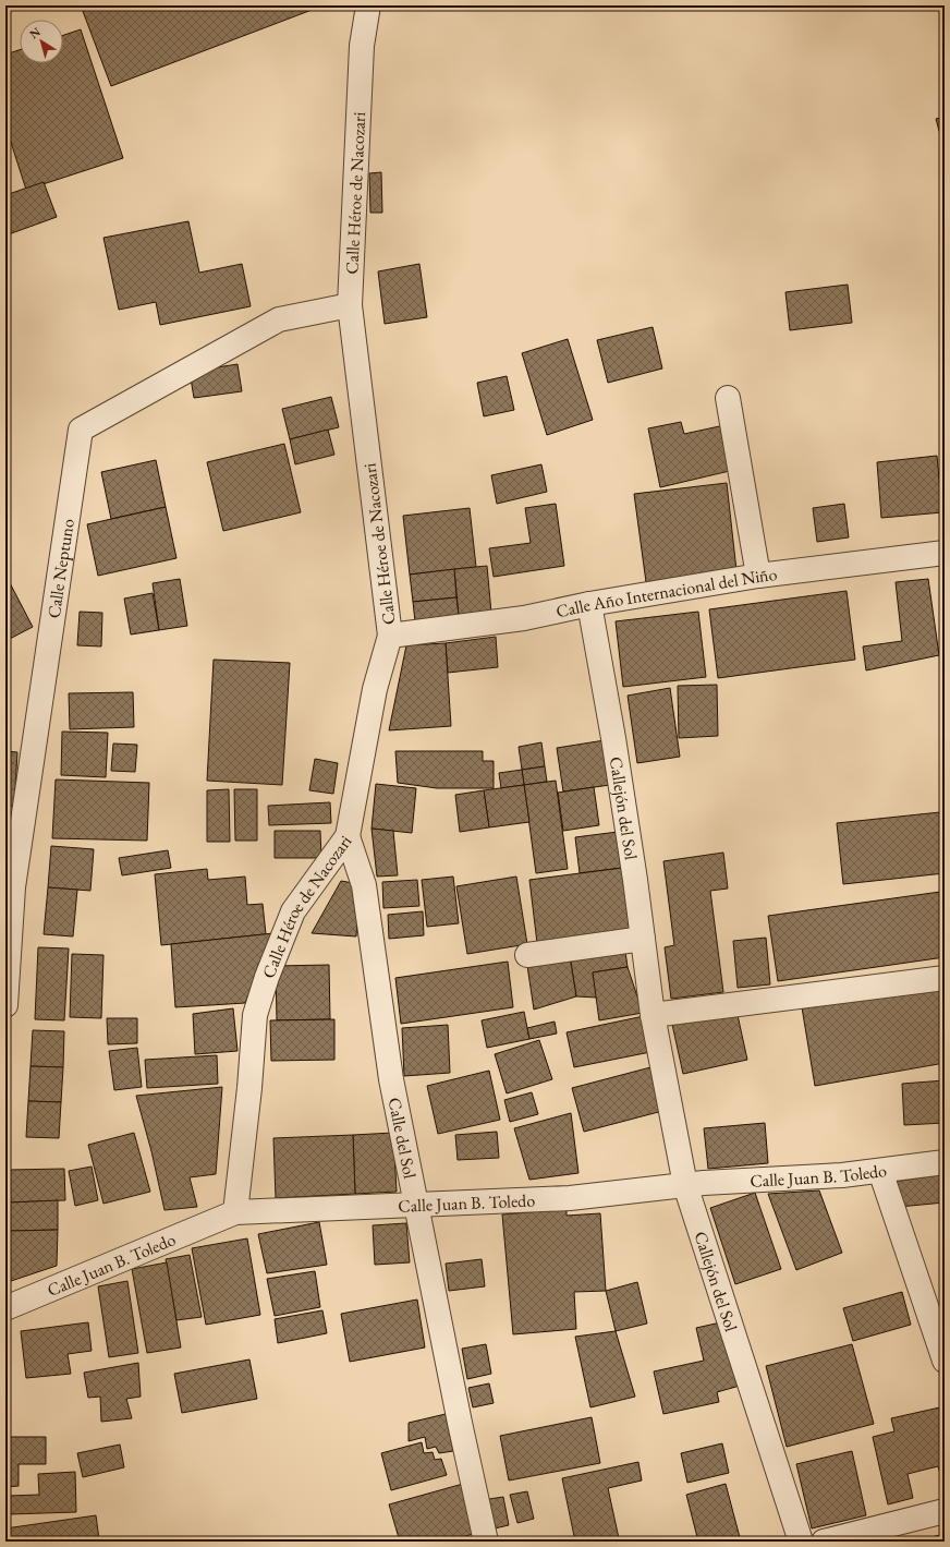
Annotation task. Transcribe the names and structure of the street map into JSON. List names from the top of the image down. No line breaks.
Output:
{"streets":{"street":["Calle Héroe de Nacozari","Calle Neptuno","Calle Año Internacional del Niño","Callejón del Sol","Calle del Sol","Calle Juan B. Toledo"]},"crossings":[["Calle Héroe de Nacozari","Calle Neptuno"],["Calle Héroe de Nacozari","Calle Año Internacional del Niño"],["Calle Héroe de Nacozari","Calle del Sol"],["Calle Héroe de Nacozari","Calle Juan B. Toledo"],["Calle Año Internacional del Niño","Callejón del Sol"],["Callejón del Sol","Calle Juan B. Toledo"],["Calle del Sol","Calle Juan B. Toledo"]],"north":"top left"}
